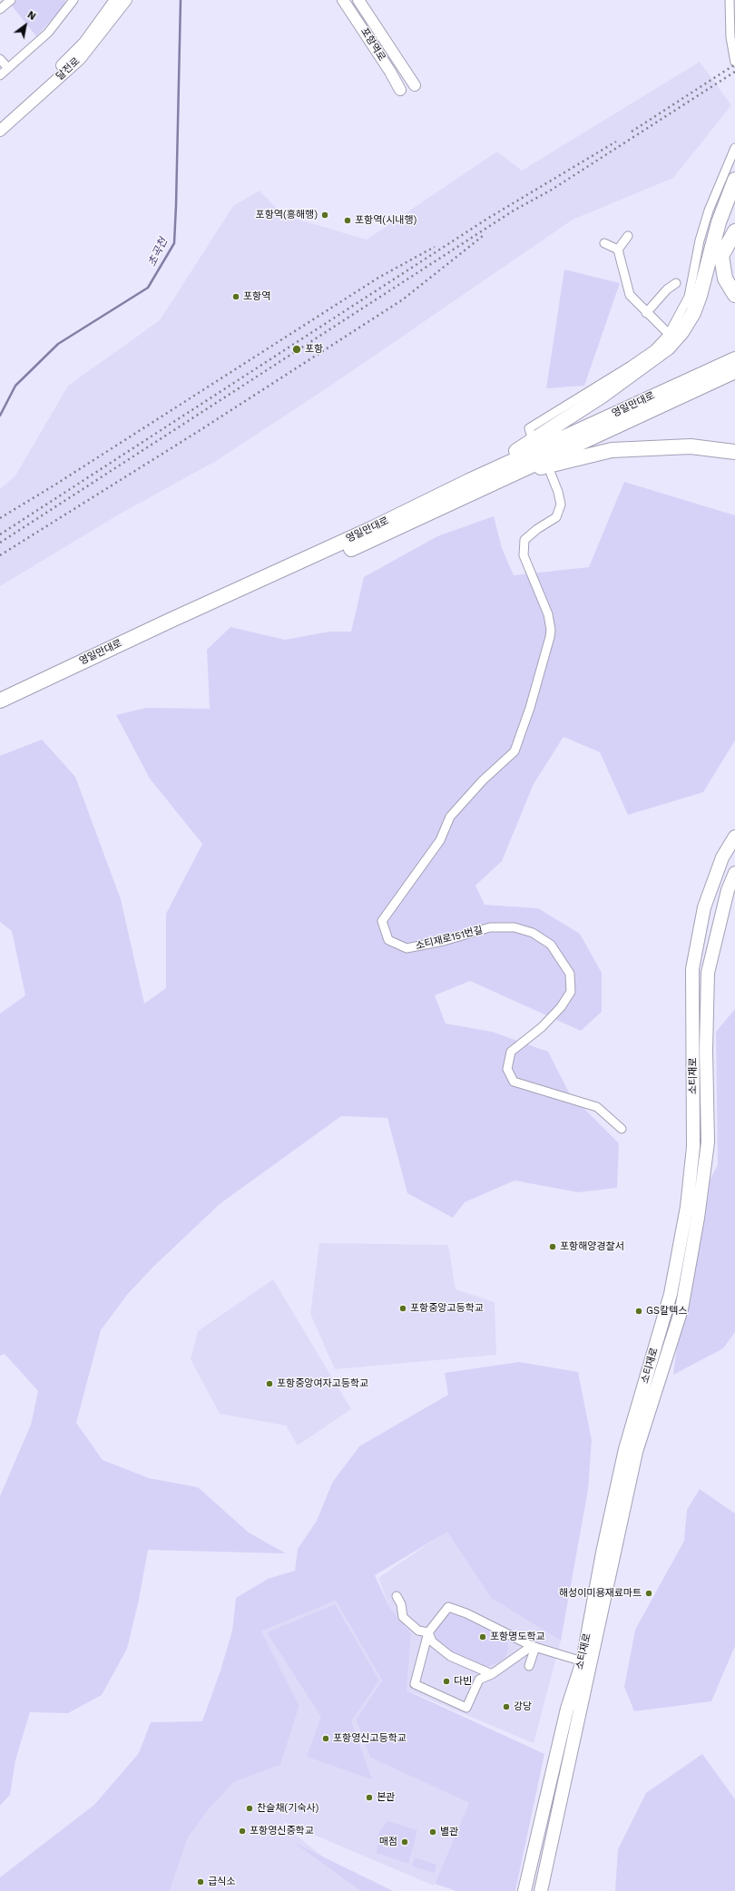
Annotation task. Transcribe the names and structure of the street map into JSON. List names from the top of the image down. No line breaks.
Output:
{"streets":{"highway":["영일만대로"],"main road":["소티재로"],"street":["포항역로","달전로","소티재로151번길"]},"water":["초곡천"],"places":["포항역(흥해행)","포항역(시내행)","포항역","포항","포항해양경찰서","포항중앙고등학교","GS칼텍스","포항중앙여자고등학교","해성이미용재료마트","포항명도학교","다빈","강당","포항영신고등학교","본관","찬슬채(기숙사)","포항영신중학교","별관","매점","급식소"],"north":"top right"}
